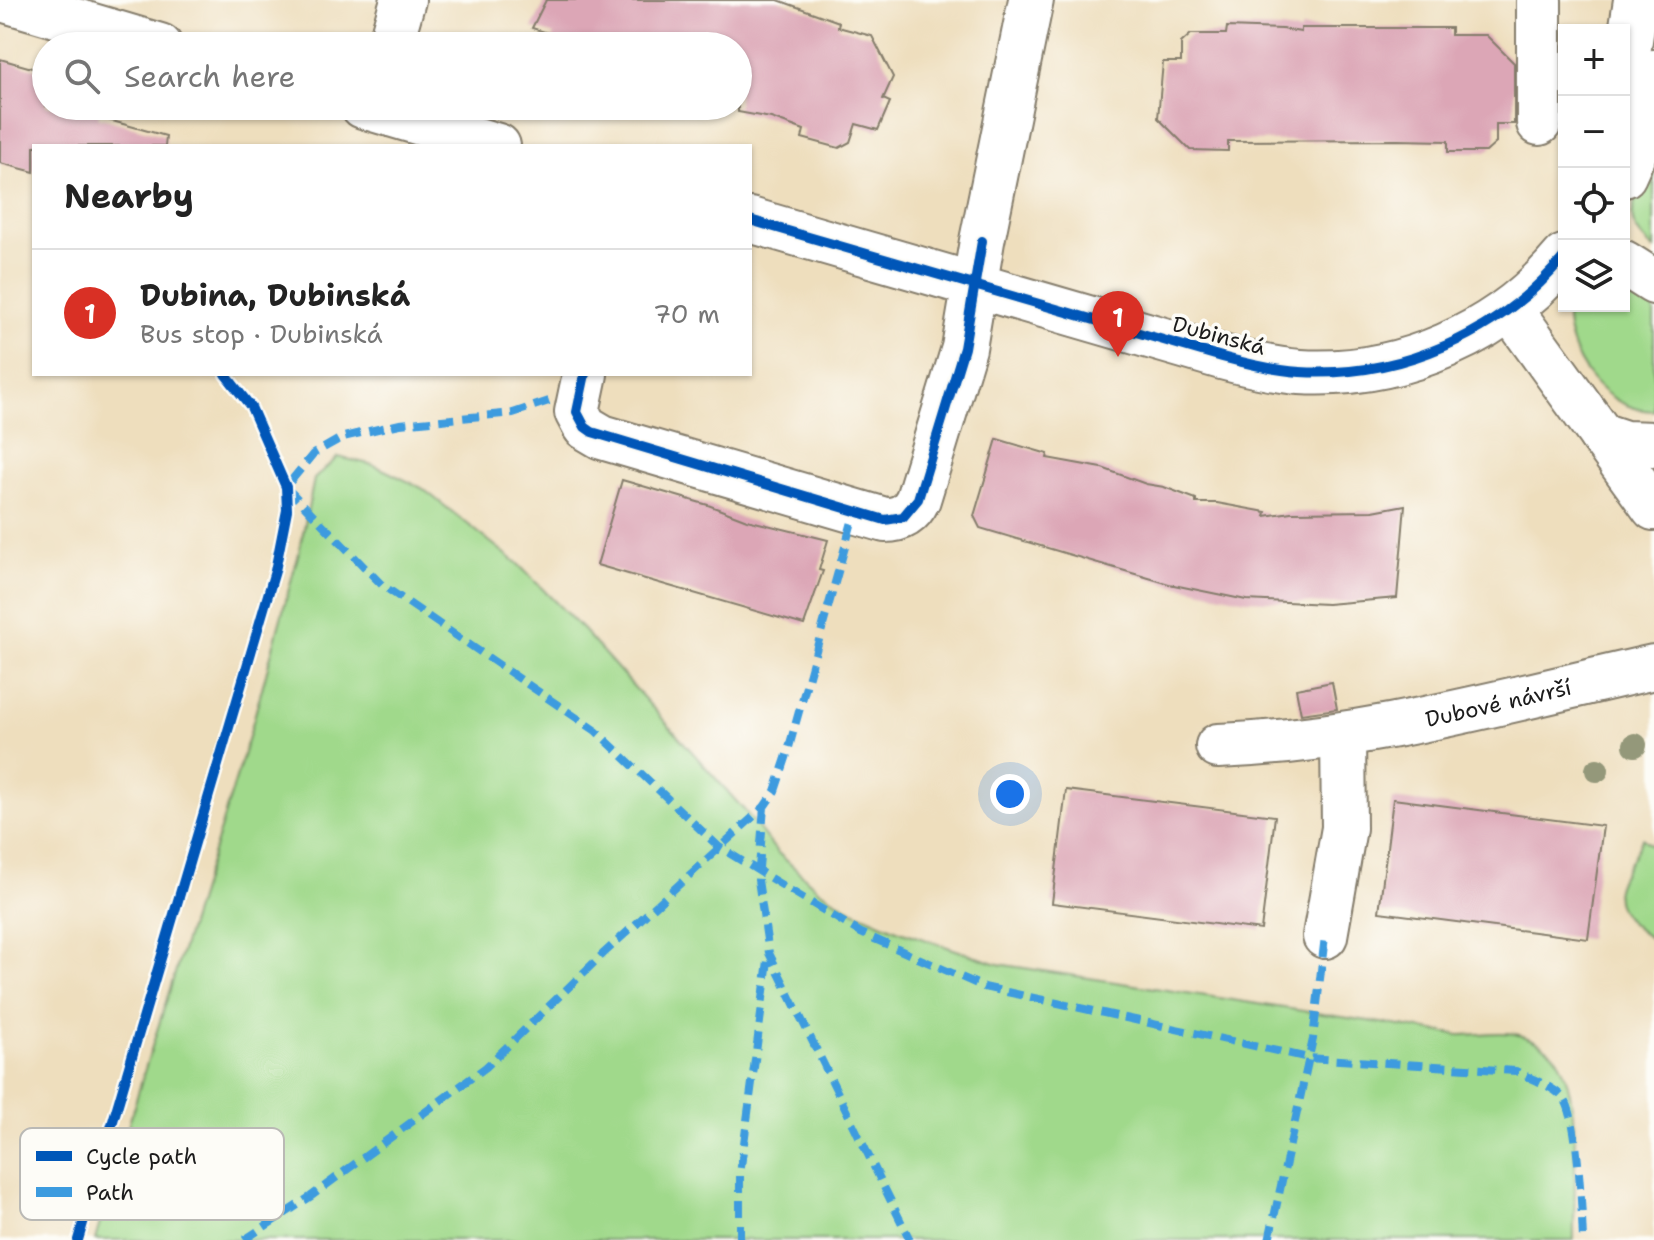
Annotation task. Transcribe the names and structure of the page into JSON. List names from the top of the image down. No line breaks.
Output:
{"streets":{"street":["Dubinská","Dubové návrší"]},"legend":["Cycle path","Path"],"page":{"map_buttons":["+","−"],"search":"Search here","heading":"Nearby","list":[{"mark":"1","name":"Dubina, Dubinská","note":"Bus stop · Dubinská","value":"70 m"}],"pins":"1"}}
